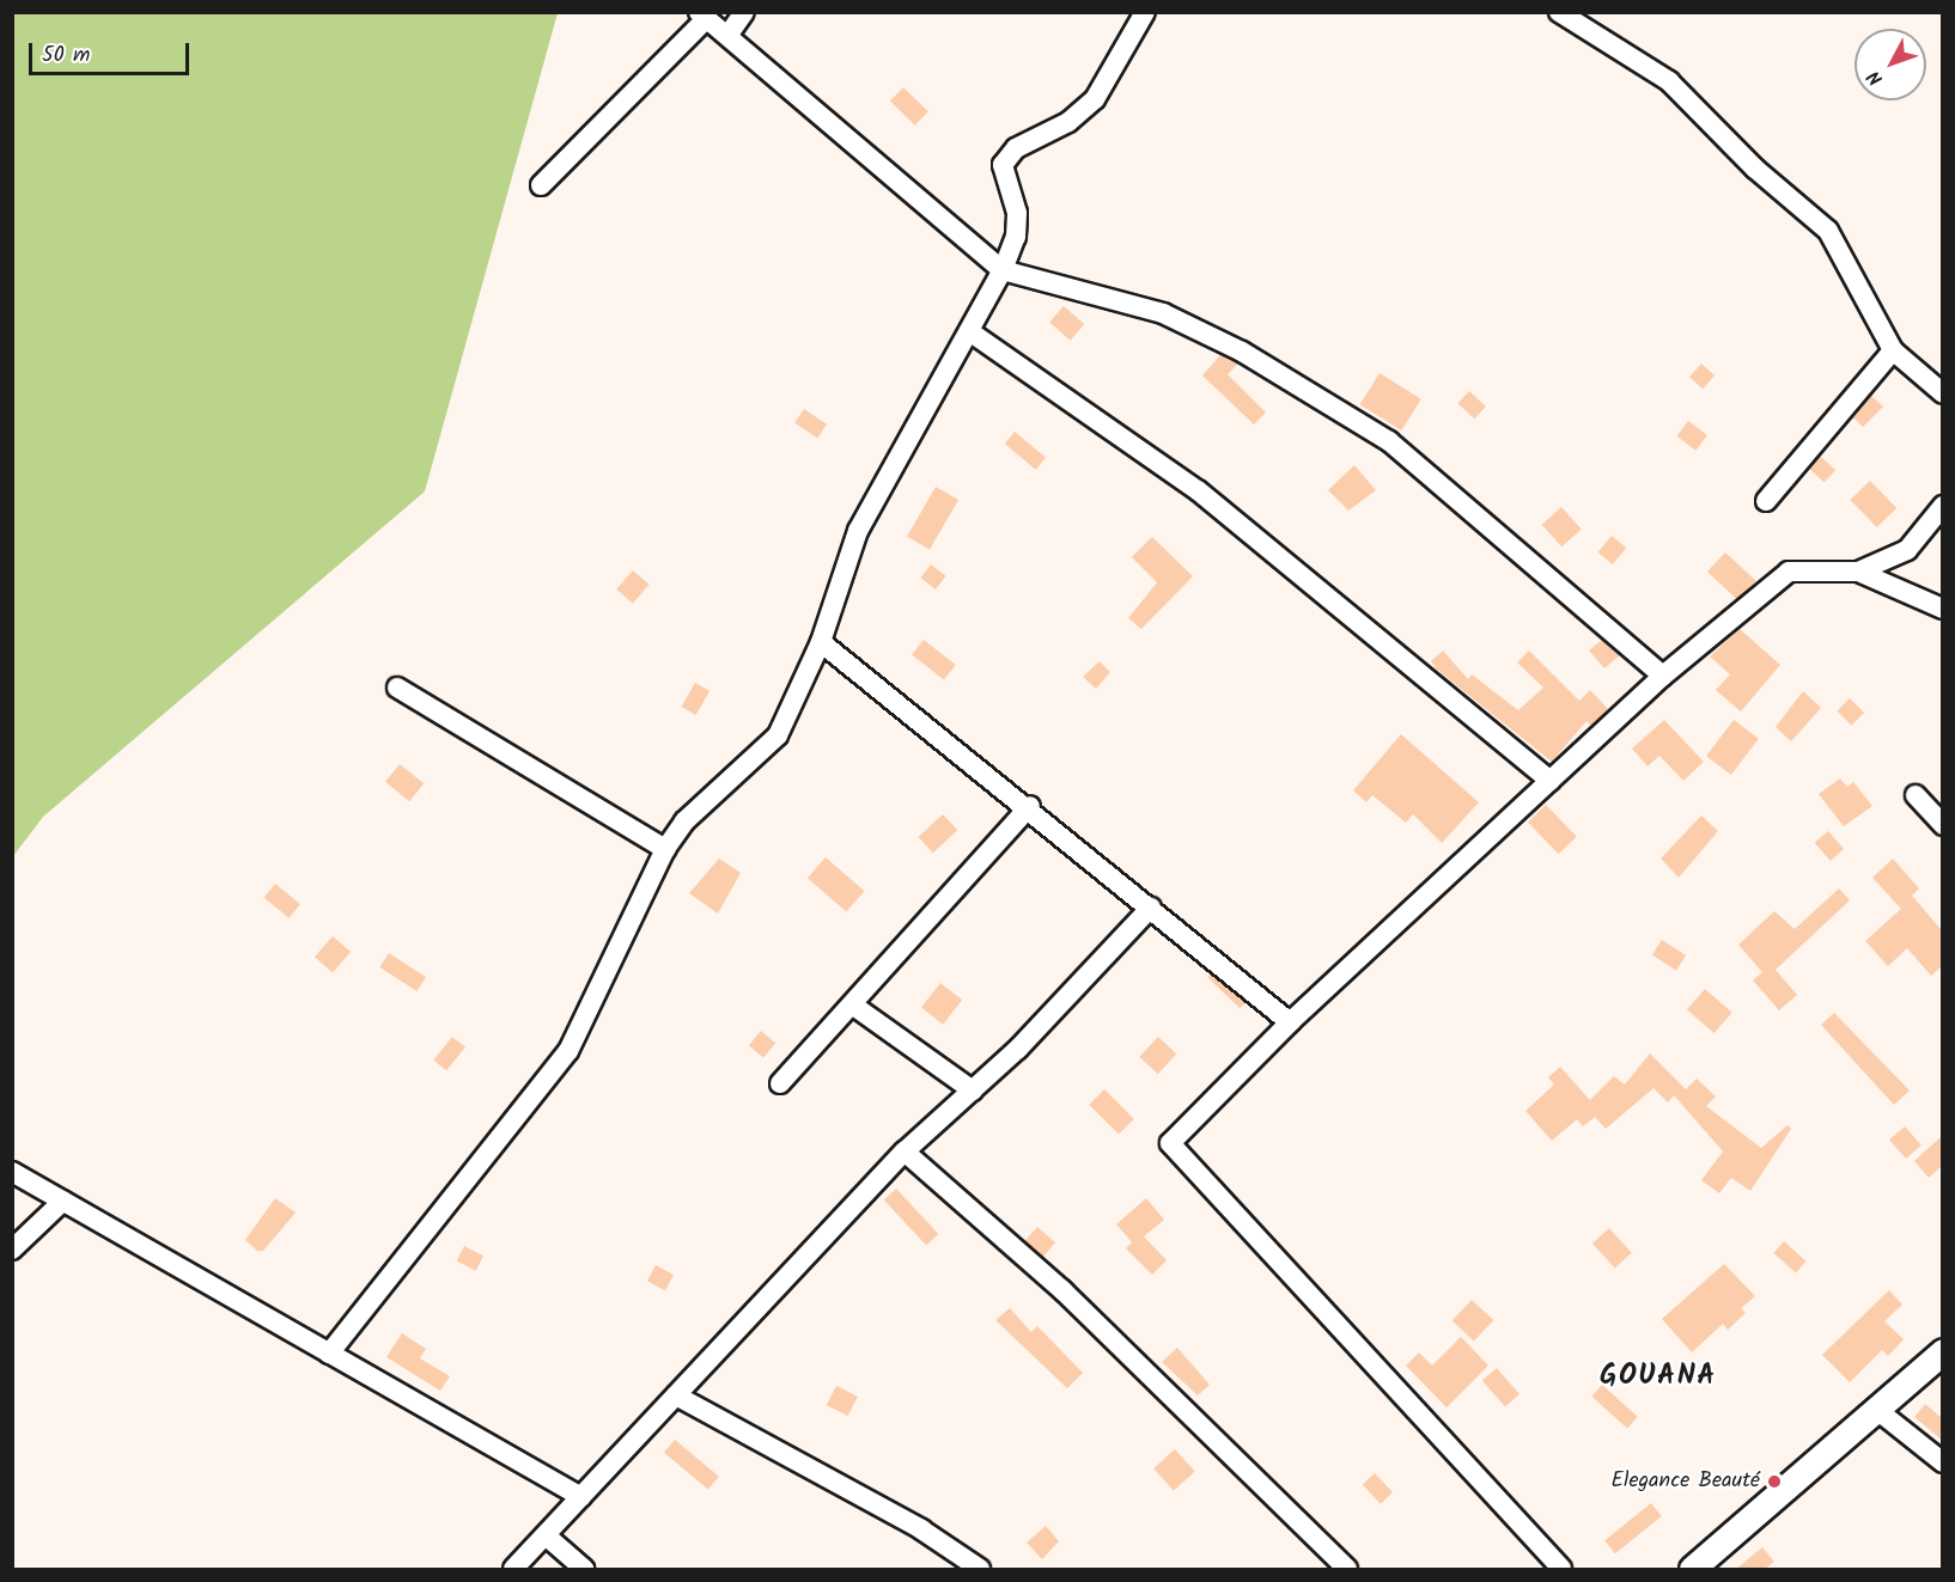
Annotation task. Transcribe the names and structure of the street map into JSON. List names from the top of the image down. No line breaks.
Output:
{"districts":["GOUANA"],"places":["Elegance Beauté"],"scale_bar":"50 m","north":"bottom left"}
